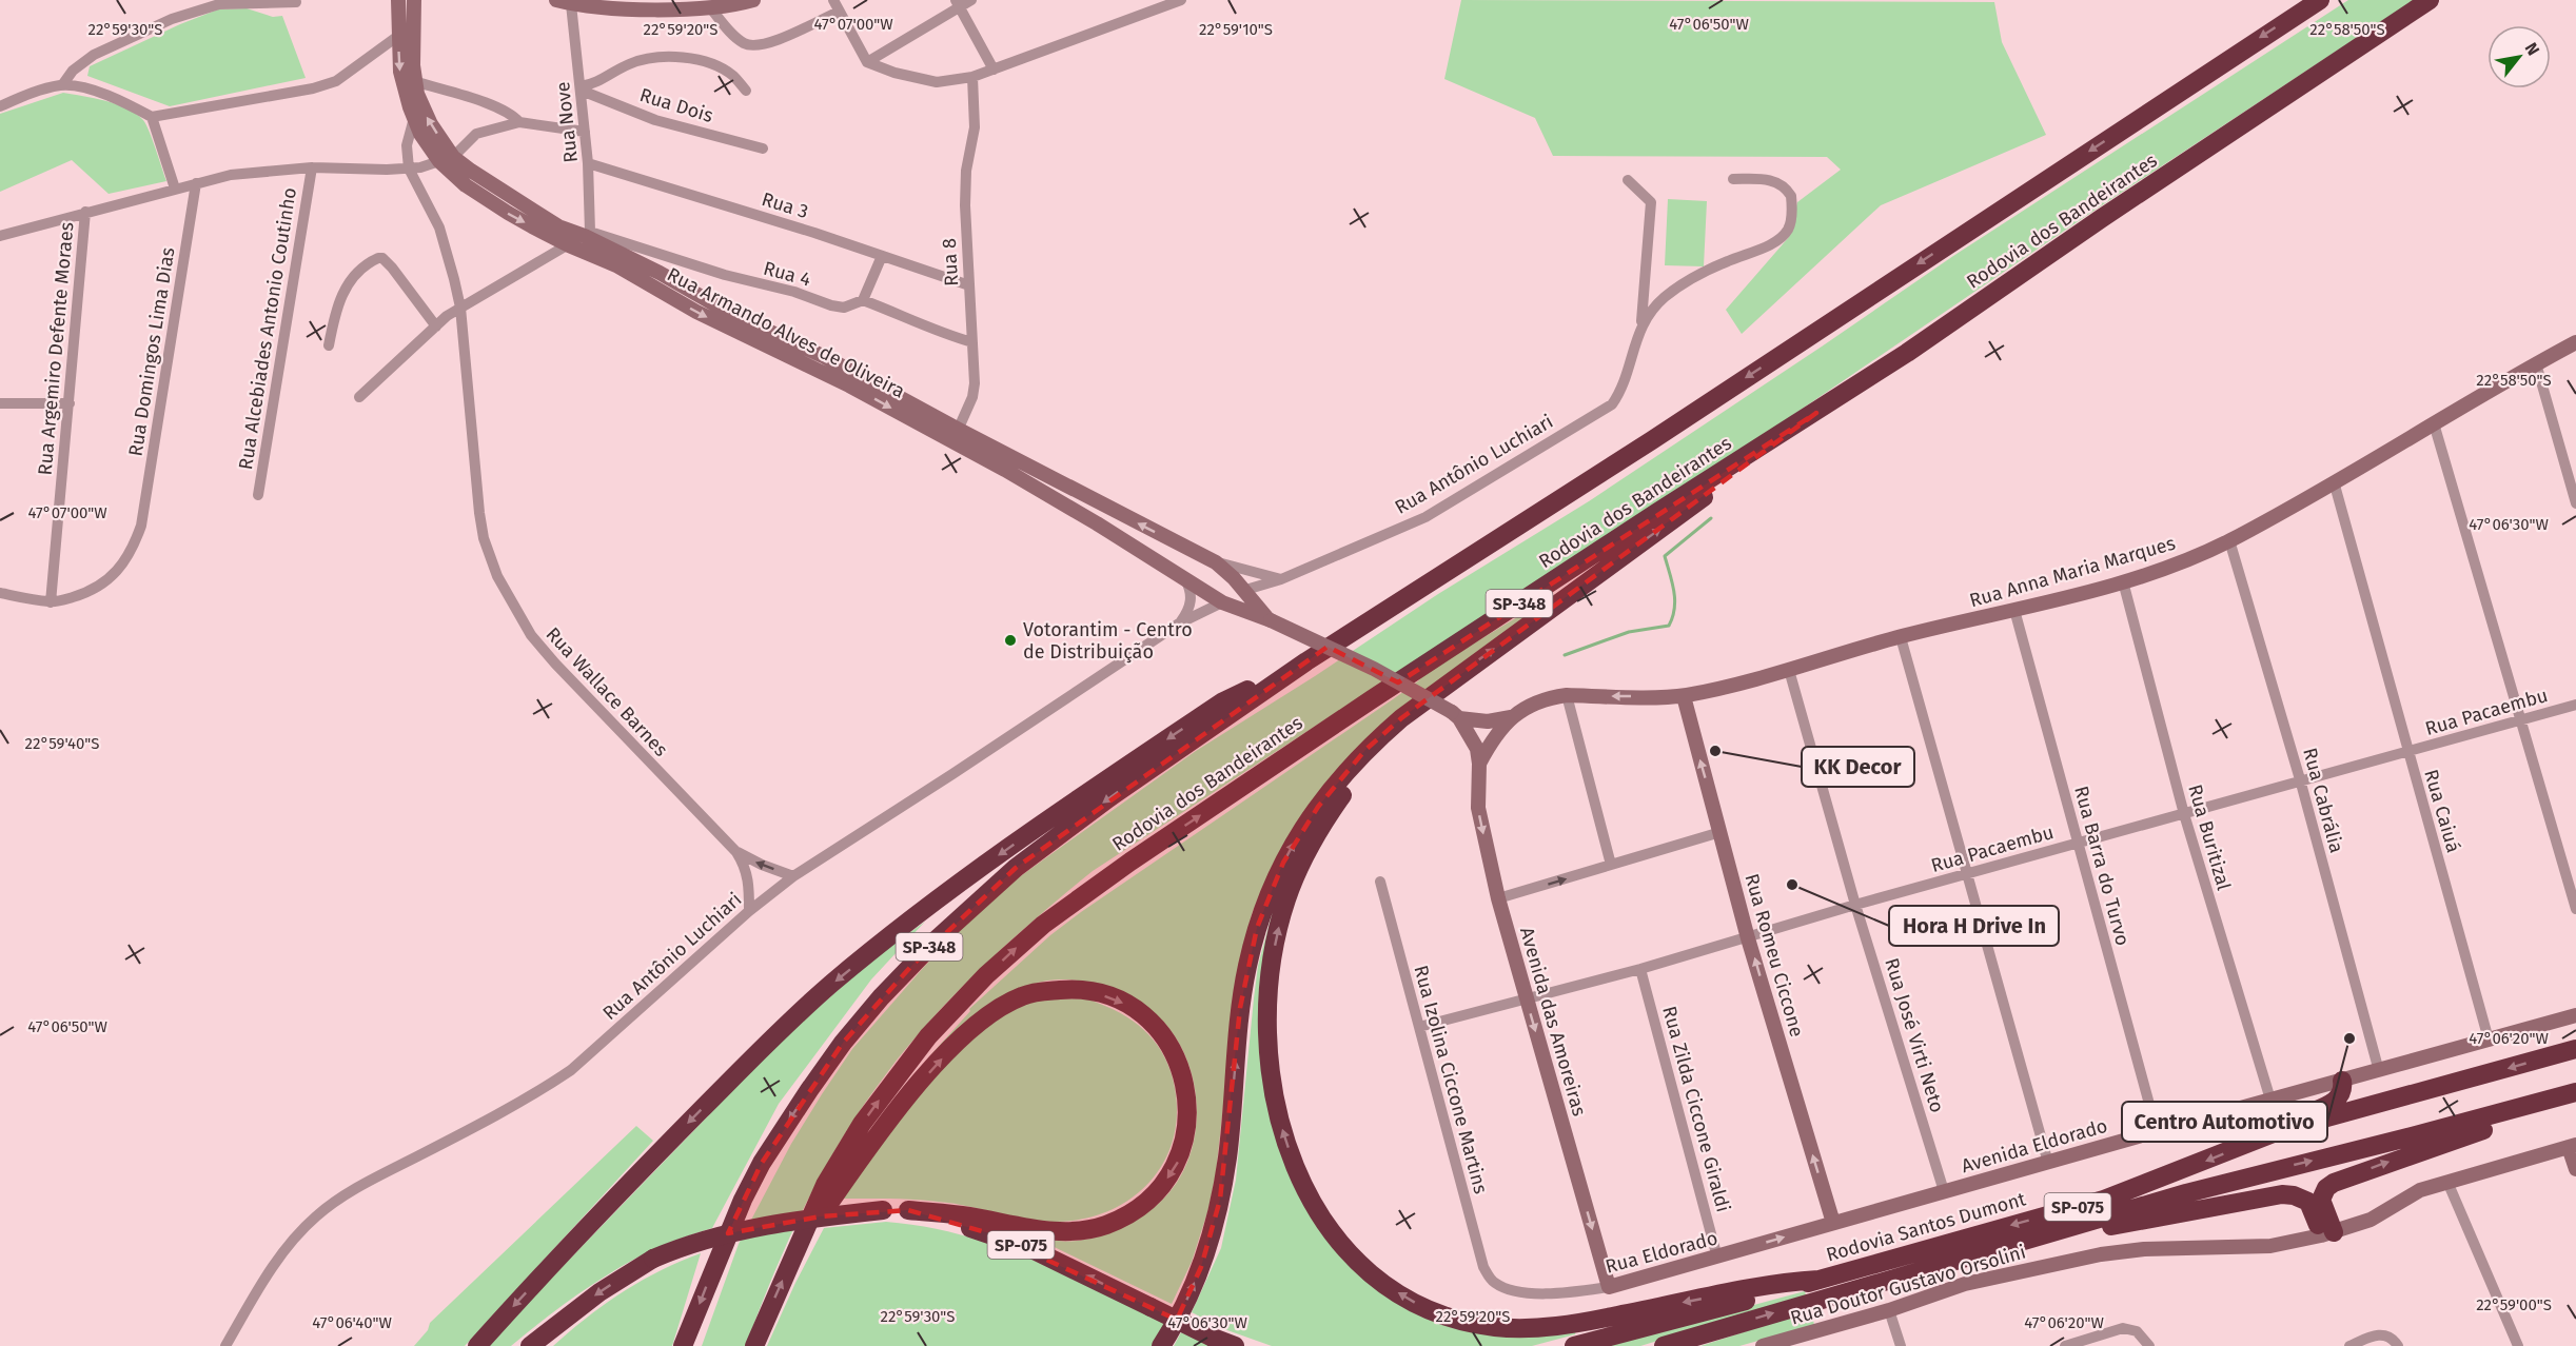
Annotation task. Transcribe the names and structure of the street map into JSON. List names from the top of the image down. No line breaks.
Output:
{"streets":{"highway":["Rodovia dos Bandeirantes","SP-348","SP-075","Rodovia Santos Dumont"],"main road":["Rua Armando Alves de Oliveira","Rua Anna Maria Marques","Rua Romeu Ciccone","Avenida das Amoreiras","Avenida Eldorado","Rua Eldorado","Rua Doutor Gustavo Orsolini"],"street":["Rua Dois","Rua Nove","Rua 3","Rua 8","Rua 4","Rua Alcebiades Antonio Coutinho","Rua Argemiro Defente Moraes","Rua Domingos Lima Dias","Rua Antônio Luchiari","Rua Wallace Barnes","Rua Pacaembu","Rua Cabrália","Rua Caiuá","Rua Buritizal","Rua Barra do Turvo","Rua José Virti Neto","Rua Izolina Ciccone Martins","Rua Zilda Ciccone Giraldi"]},"crossings":[["Rua Dois","Rua Nove"],["Rua Nove","Rua 3"],["Rua Nove","Rua 4"],["Rua Nove","Rua Armando Alves de Oliveira"],["Rua 3","Rua 8"],["Rua 8","Rua 4"],["Rua 8","Rua Armando Alves de Oliveira"],["Rua 4","Rua Armando Alves de Oliveira"],["Rua Armando Alves de Oliveira","Rua Antônio Luchiari"],["Rua Armando Alves de Oliveira","Rua Wallace Barnes"],["Rua Armando Alves de Oliveira","Avenida das Amoreiras"],["Rua Argemiro Defente Moraes","Rua Domingos Lima Dias"],["Rua Antônio Luchiari","Rua Wallace Barnes"],["Rua Anna Maria Marques","Rua Cabrália"],["Rua Anna Maria Marques","Rua Caiuá"],["Rua Anna Maria Marques","Rua Buritizal"],["Rua Anna Maria Marques","Rua Barra do Turvo"],["Rua Anna Maria Marques","Rua Romeu Ciccone"],["Rua Anna Maria Marques","Avenida das Amoreiras"],["Rua Anna Maria Marques","Rua José Virti Neto"],["Rua Pacaembu","Rua Cabrália"],["Rua Pacaembu","Rua Caiuá"],["Rua Pacaembu","Rua Buritizal"],["Rua Pacaembu","Rua Barra do Turvo"],["Rua Pacaembu","Rua Romeu Ciccone"],["Rua Pacaembu","Avenida das Amoreiras"],["Rua Pacaembu","Rua José Virti Neto"],["Rua Pacaembu","Rua Izolina Ciccone Martins"],["Rua Pacaembu","Rua Zilda Ciccone Giraldi"],["Rua Cabrália","Avenida Eldorado"],["Rua Caiuá","Avenida Eldorado"],["Rua Buritizal","Avenida Eldorado"],["Rua Barra do Turvo","Avenida Eldorado"],["Rua Romeu Ciccone","Avenida das Amoreiras"],["Rua Romeu Ciccone","Avenida Eldorado"],["Rua Romeu Ciccone","Rua Eldorado"],["Avenida das Amoreiras","Rua Eldorado"],["Rua José Virti Neto","Avenida Eldorado"],["Rua Izolina Ciccone Martins","Rua Eldorado"],["Rua Zilda Ciccone Giraldi","Rua Eldorado"],["Avenida Eldorado","Rua Eldorado"]],"one_way":["Rua Romeu Ciccone"],"places":["Votorantim - Centro de Distribuição","KK Decor","Hora H Drive In","Centro Automotivo"],"north":"top right","coordinates":["47°07'00\"W","47°06'50\"W","22°59'30\"S","22°59'20\"S","22°59'10\"S","22°58'50\"S","47°06'30\"W","22°59'40\"S","47°06'20\"W","22°59'00\"S","47°06'40\"W"]}
